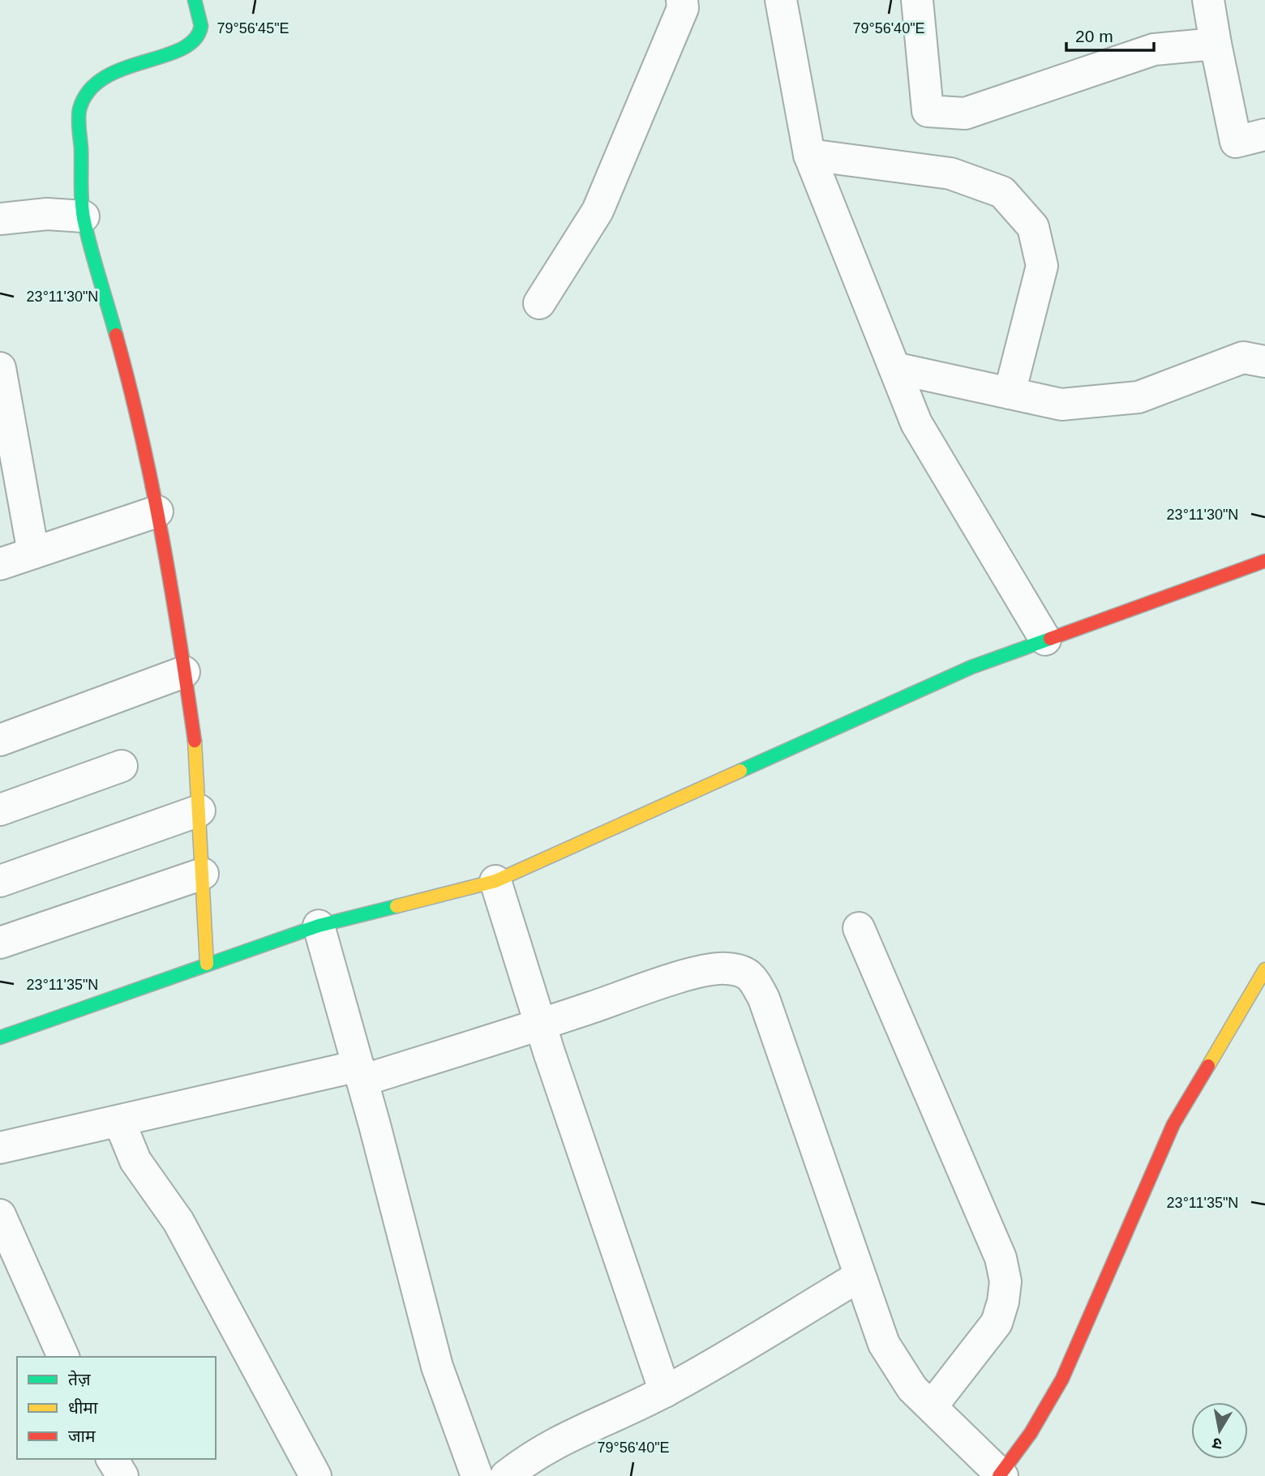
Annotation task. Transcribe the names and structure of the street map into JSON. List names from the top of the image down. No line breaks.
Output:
{"legend":["तेज़","धीमा","जाम"],"scale_bar":"20 m","north":"bottom","coordinates":["79°56'40\"E","79°56'45\"E","23°11'30\"N","23°11'35\"N"]}
